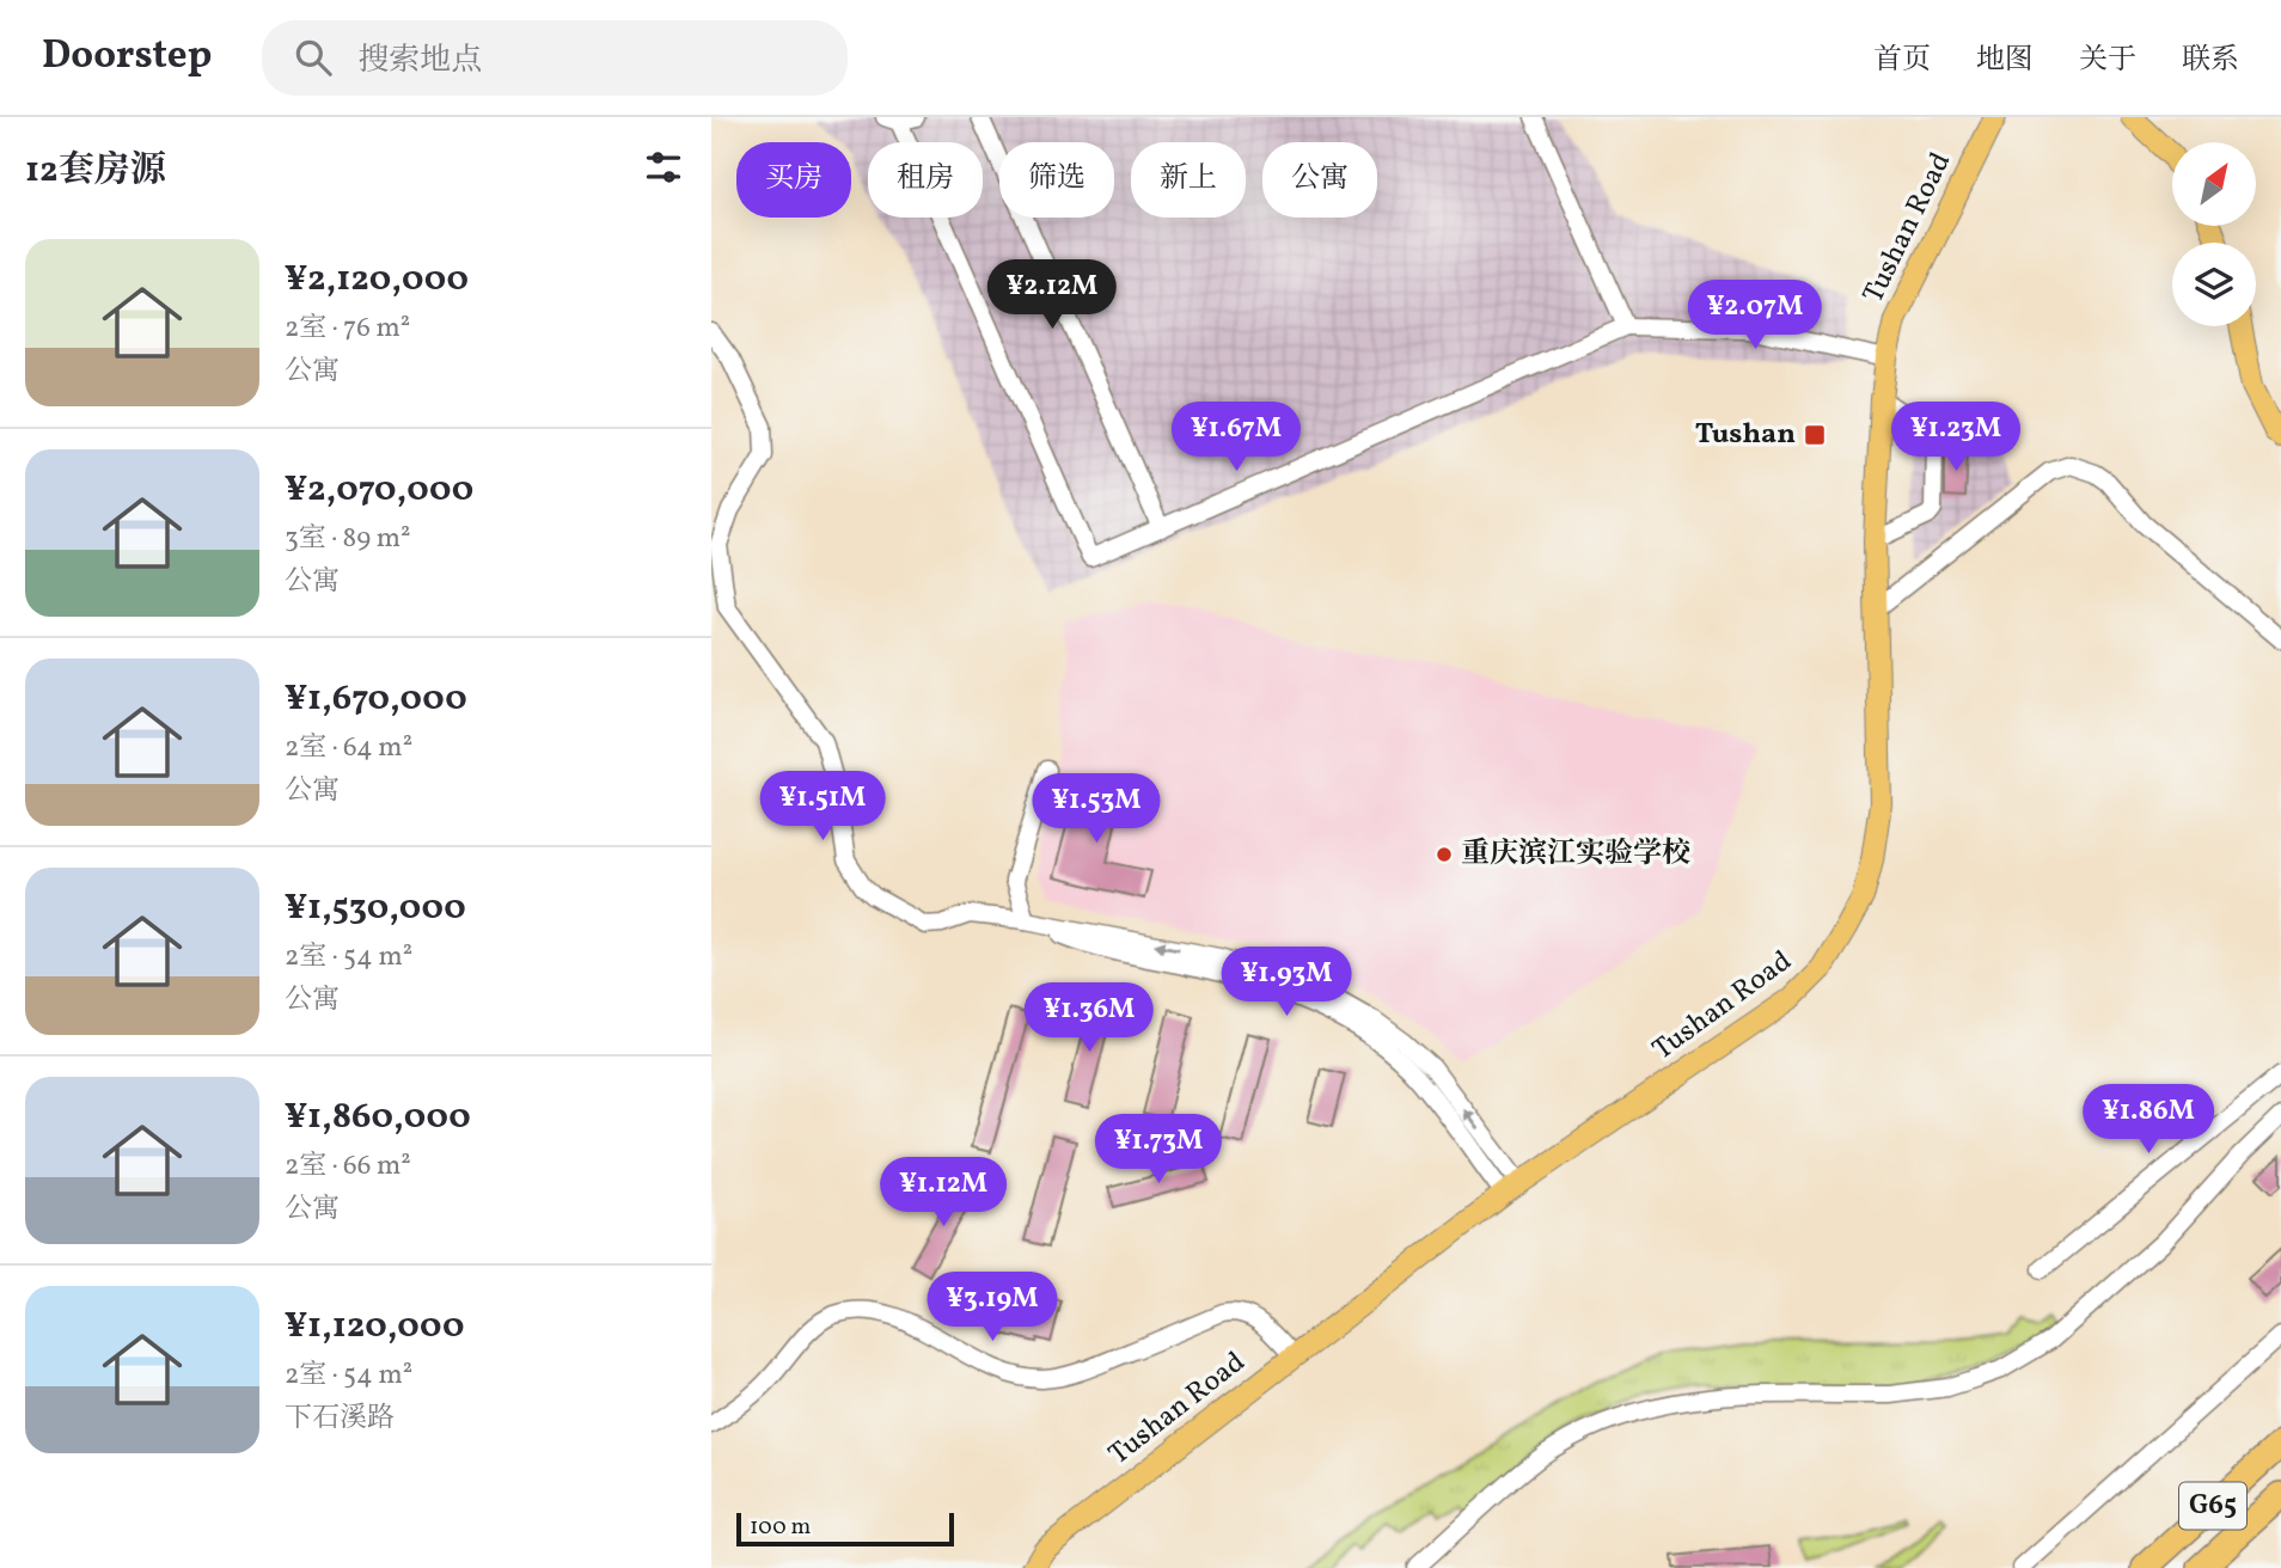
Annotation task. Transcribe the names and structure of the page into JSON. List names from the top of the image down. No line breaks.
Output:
{"streets":{"highway":["G65"],"main road":["Tushan Road"]},"places":{"transit":["Tushan"],"other":["重庆滨江实验学校"]},"scale_bar":"100 m","north":"top right","page":{"header":"Doorstep","search":"搜索地点","nav":["首页","地图","关于","联系"],"heading":"12套房源","chip":["买房","租房","筛选","新上","公寓"],"list":[{"name":"¥2,120,000","note":"2室 · 76 m² · 公寓"},{"name":"¥2,070,000","note":"3室 · 89 m² · 公寓"},{"name":"¥1,670,000","note":"2室 · 64 m² · 公寓"},{"name":"¥1,530,000","note":"2室 · 54 m² · 公寓"},{"name":"¥1,860,000","note":"2室 · 66 m² · 公寓"},{"name":"¥1,120,000","note":"2室 · 54 m² · 下石溪路"}],"price":["¥2.12M","¥2.07M","¥1.67M","¥1.23M","¥1.51M","¥1.53M","¥1.93M","¥1.36M","¥1.86M","¥1.73M","¥1.12M","¥3.19M"],"scale":"100 m"}}
